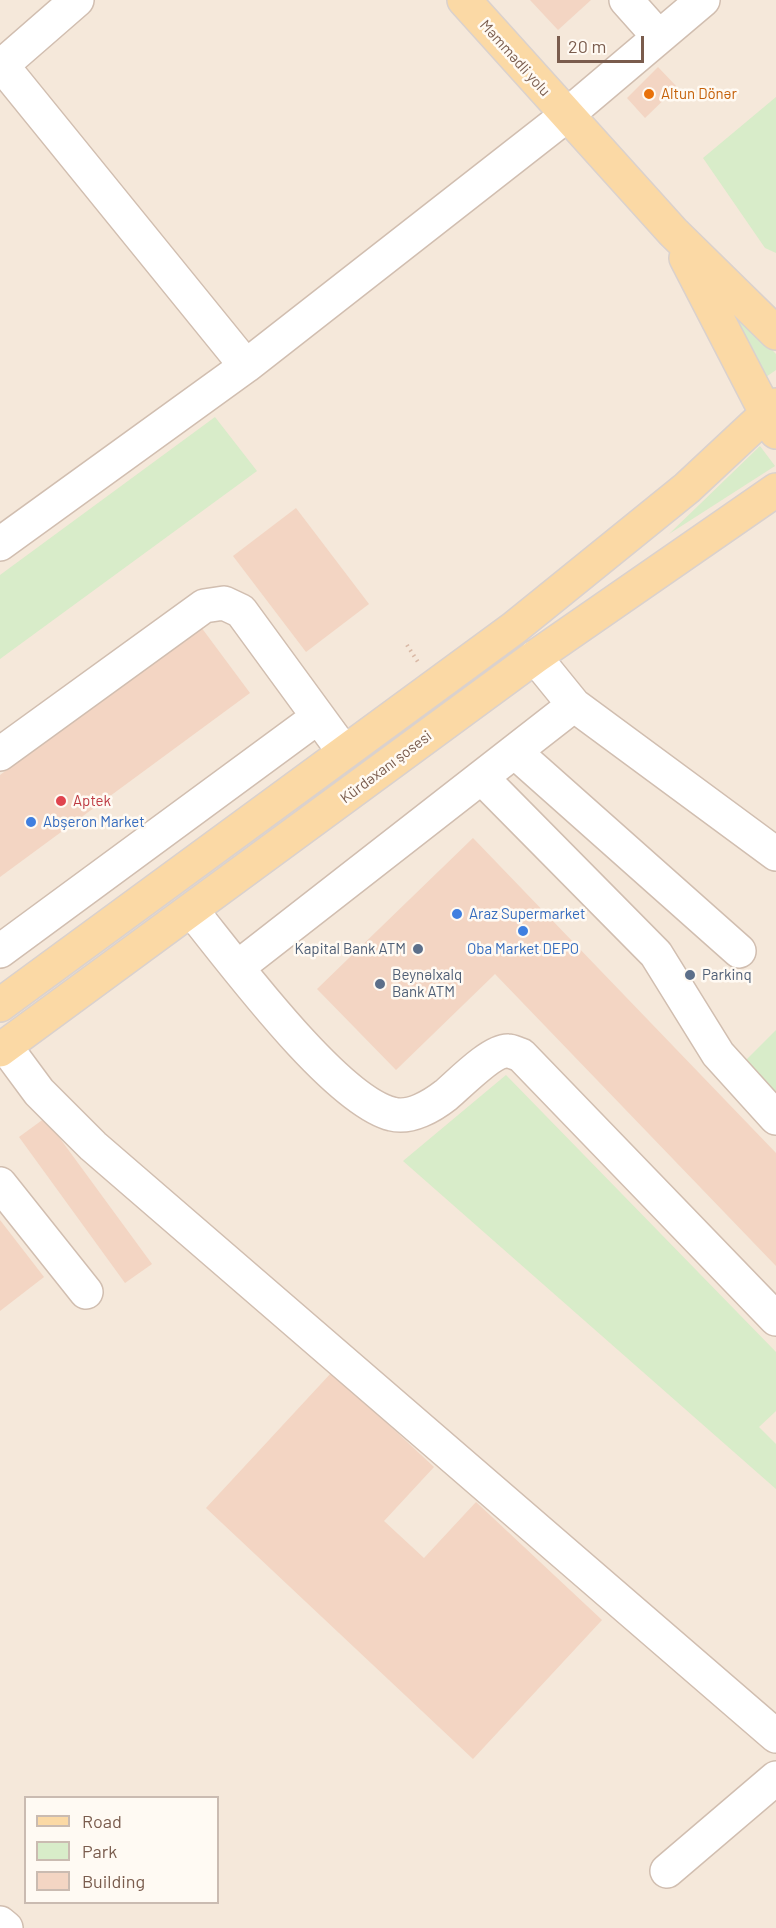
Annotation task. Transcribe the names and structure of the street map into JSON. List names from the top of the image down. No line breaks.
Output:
{"streets":{"main road":["Məmmədli yolu","Kürdəxanı şosesi"]},"places":["Altun Dönər","Aptek","Abşeron Market","Araz Supermarket","Oba Market DEPO","Kapital Bank ATM","Parkinq","Beynəlxalq Bank ATM"],"legend":["Road","Park","Building"],"scale_bar":"20 m"}
